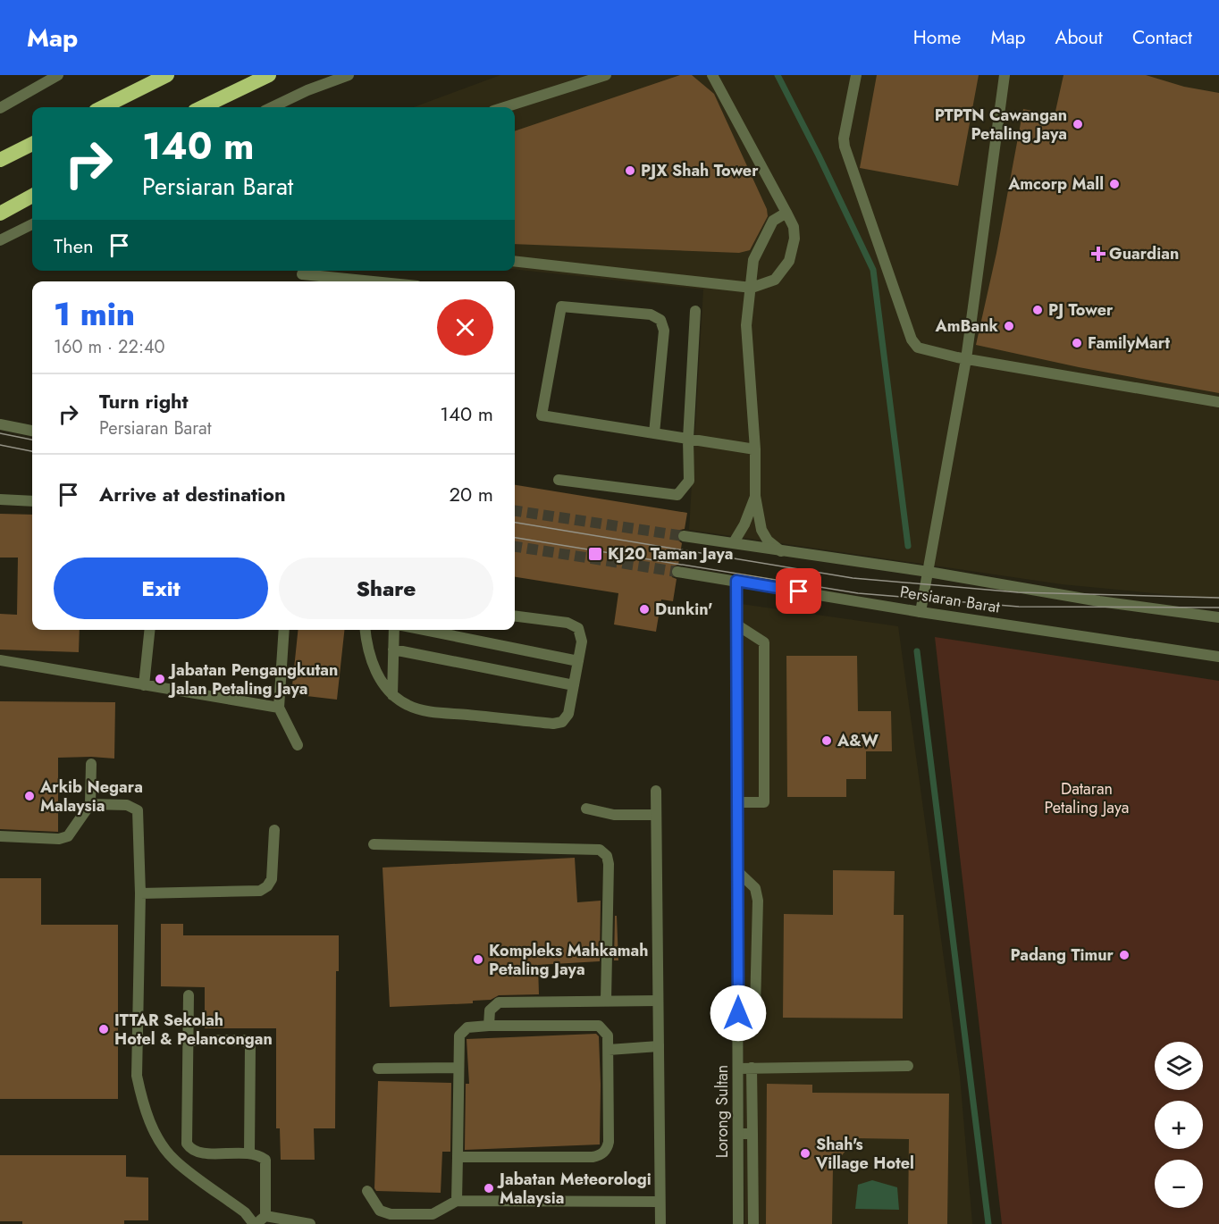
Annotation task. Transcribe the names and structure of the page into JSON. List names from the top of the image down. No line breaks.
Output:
{"streets":{"street":["Persiaran Barat","Lorong Sultan"]},"crossings":[["Persiaran Barat","Lorong Sultan"]],"parks":["Dataran Petaling Jaya"],"places":{"other":["PTPTN Cawangan Petaling Jaya","PJX Shah Tower","Amcorp Mall","PJ Tower","AmBank","FamilyMart","Dunkin'","Jabatan Pengangkutan Jalan Petaling Jaya","A&W","Arkib Negara Malaysia","Padang Timur","Kompleks Mahkamah Petaling Jaya","ITTAR Sekolah Hotel & Pelancongan","Shah's Village Hotel","Jabatan Meteorologi Malaysia"],"health":["Guardian"],"transit":["KJ20 Taman Jaya"]},"page":{"header":"Map","nav":["Home","Map","About","Contact"],"turn":["140 m","Persiaran Barat"],"then":"Then","heading":["1 min","160 m · 22:40"],"list":[{"name":"Turn right","note":"Persiaran Barat","value":"140 m"},{"name":"Arrive at destination","value":"20 m"}],"buttons":["Exit","Share"],"map_buttons":["+","−"]}}
